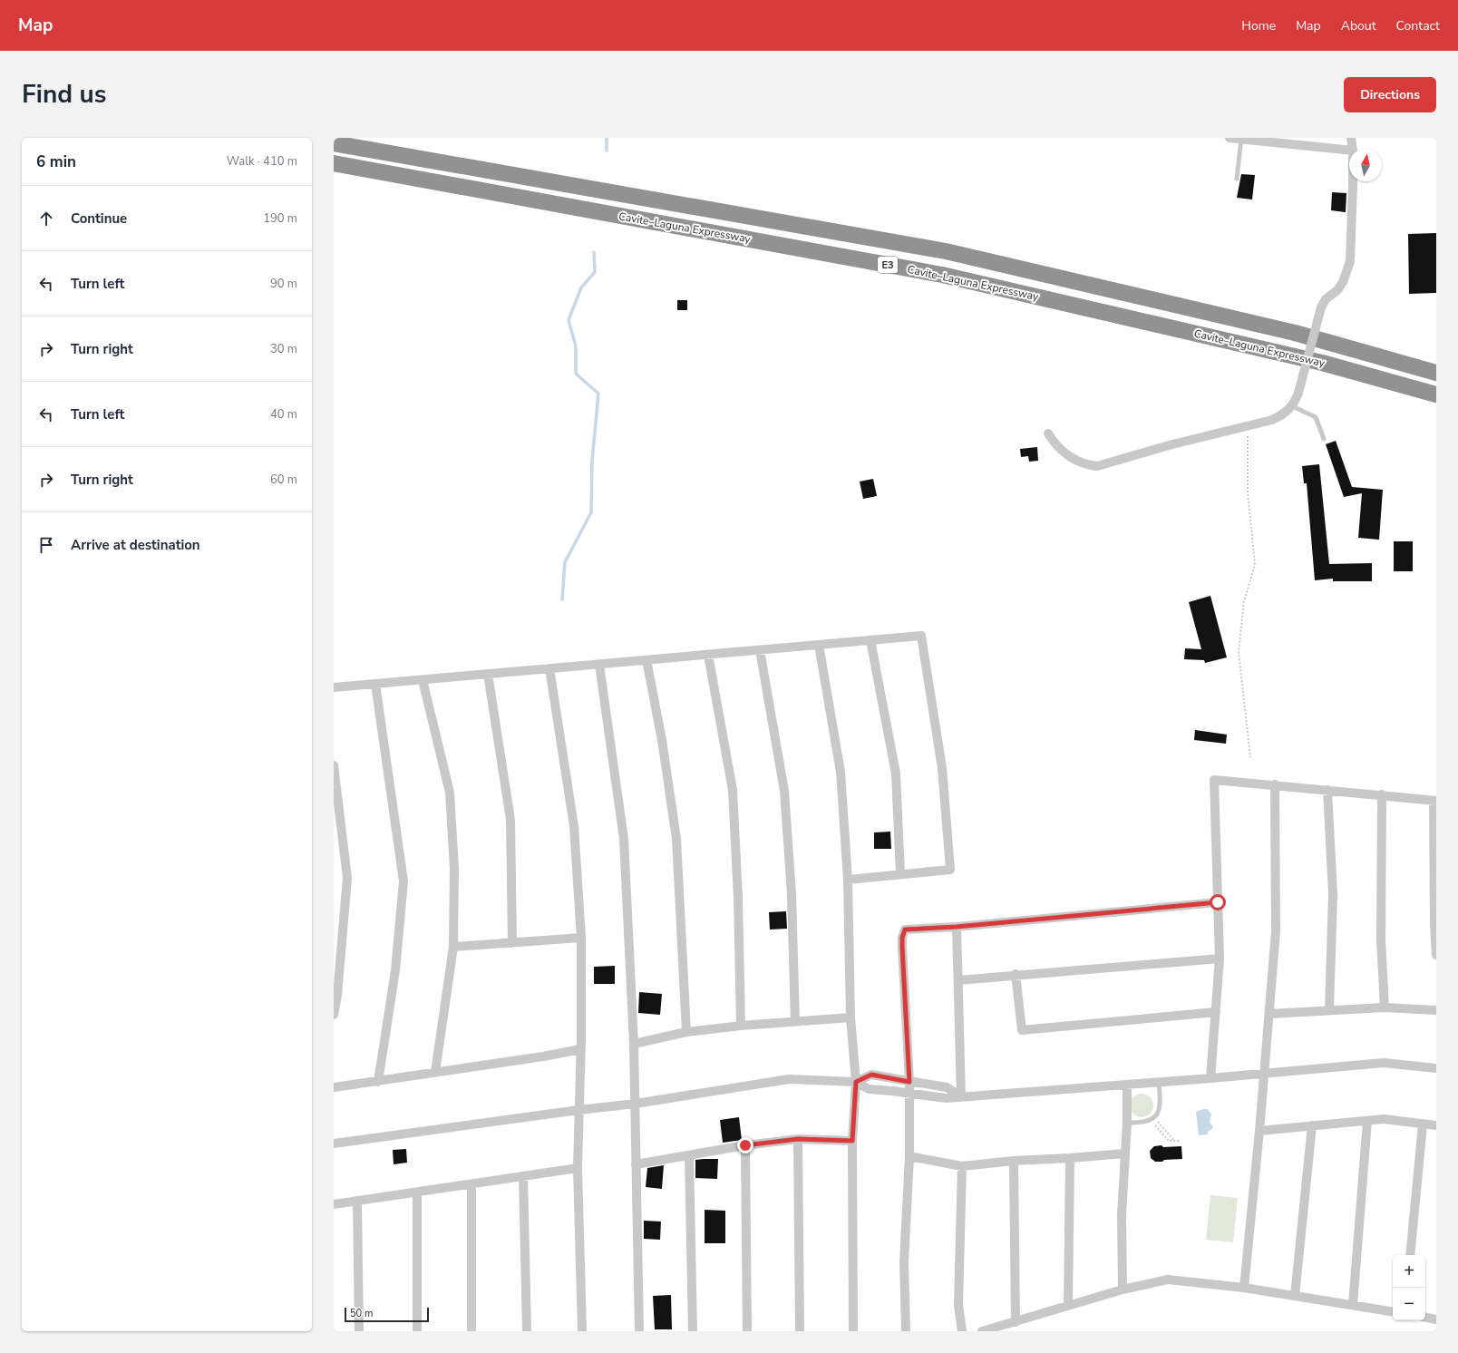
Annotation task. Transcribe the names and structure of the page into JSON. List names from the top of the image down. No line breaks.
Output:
{"streets":{"highway":["Cavite–Laguna Expressway","E3"]},"scale_bar":"50 m","north":"top","page":{"header":"Map","nav":["Home","Map","About","Contact"],"title":"Find us","buttons":"Directions","heading":["6 min","Walk · 410 m"],"list":[["Continue","190 m"],["Turn left","90 m"],["Turn right","30 m"],["Turn left","40 m"],["Turn right","60 m"],"Arrive at destination"],"map_buttons":["+","−"],"scale":"50 m"}}
